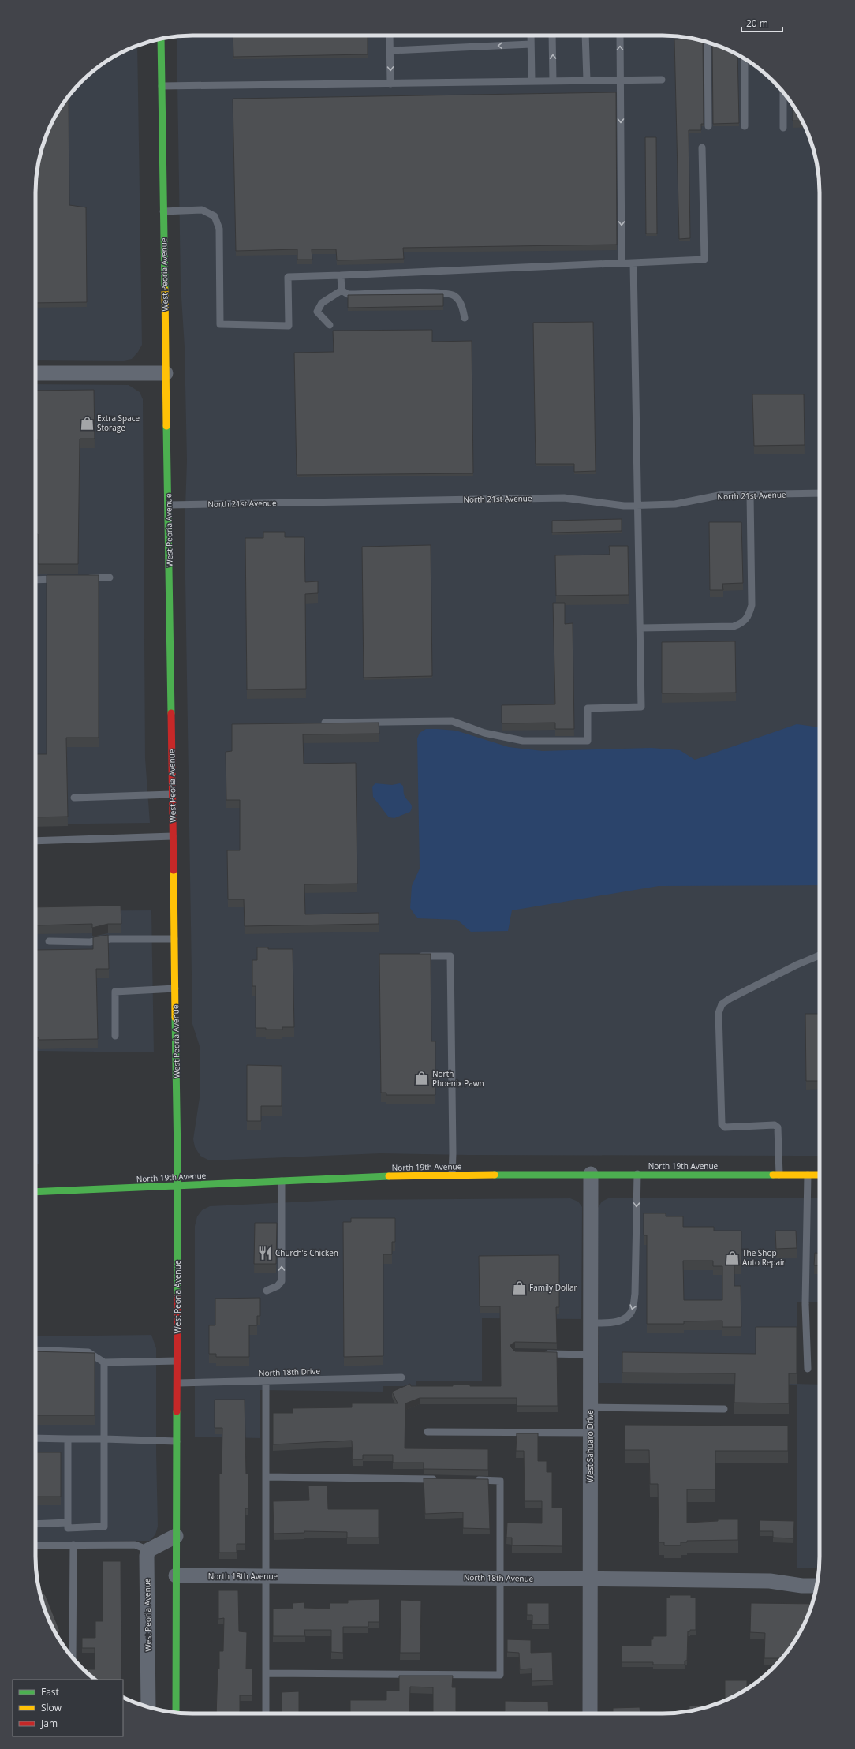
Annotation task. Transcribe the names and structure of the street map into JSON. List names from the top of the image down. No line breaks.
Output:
{"streets":{"main road":["West Peoria Avenue","North 19th Avenue"],"street":["West Sahuaro Drive","North 18th Avenue"],"lane":["North 21st Avenue","North 18th Drive"]},"crossings":[["West Peoria Avenue","North 21st Avenue"],["West Peoria Avenue","North 19th Avenue"],["West Peoria Avenue","North 18th Drive"],["West Peoria Avenue","North 18th Avenue"],["North 19th Avenue","West Sahuaro Drive"],["West Sahuaro Drive","North 18th Avenue"]],"places":{"shop":["Extra Space Storage","North Phoenix Pawn","The Shop Auto Repair","Family Dollar"],"restaurant":["Church's Chicken"]},"legend":["Fast","Slow","Jam"],"scale_bar":"20 m"}
